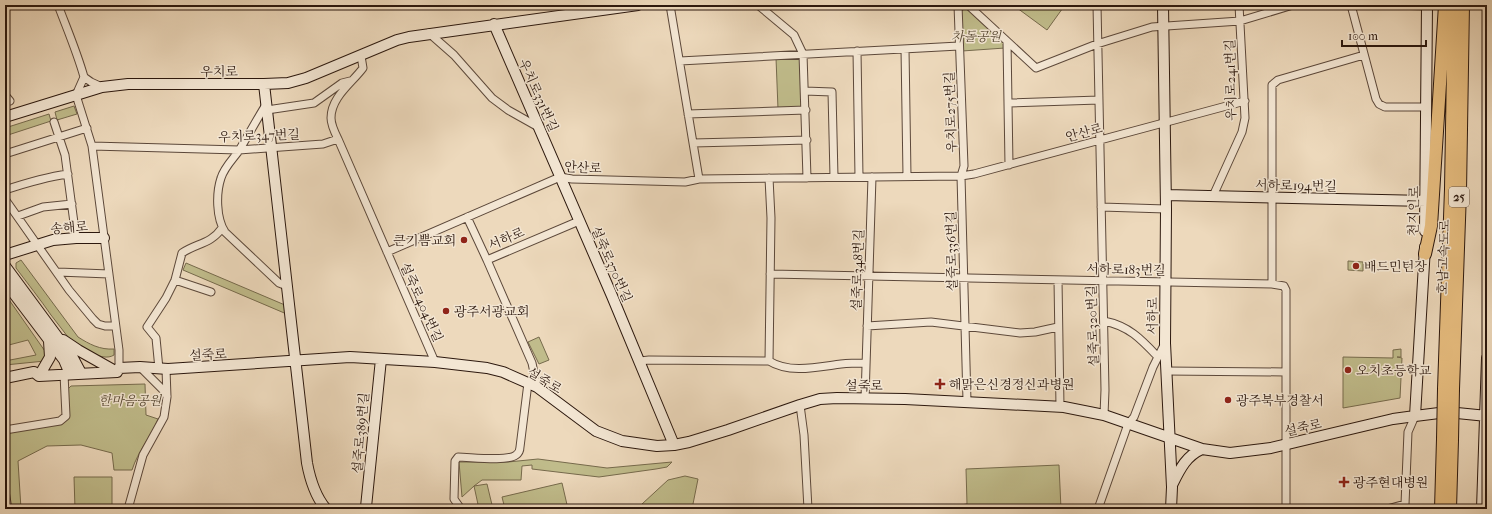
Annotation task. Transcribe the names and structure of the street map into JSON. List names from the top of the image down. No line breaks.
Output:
{"streets":{"highway":["25","호남고속도로"],"main road":["우치로","우치로331번길","서하로194번길","천지인로","송해로","서하로","설죽로370번길","설죽로","설죽로389번길"],"street":["우치로241번길","우치로275번길","안산로","우치로347번길","설죽로336번길","서하로183번길","설죽로348번길","설죽로404번길","설죽로320번길"]},"crossings":[["우치로","우치로331번길"],["우치로","우치로347번길"],["우치로241번길","서하로194번길"],["우치로331번길","안산로"],["우치로331번길","설죽로370번길"],["우치로275번길","안산로"],["우치로275번길","설죽로336번길"],["안산로","우치로347번길"],["안산로","서하로"],["안산로","설죽로336번길"],["안산로","설죽로370번길"],["안산로","설죽로348번길"],["안산로","설죽로404번길"],["안산로","설죽로320번길"],["우치로347번길","설죽로404번길"],["서하로194번길","천지인로"],["서하로194번길","서하로"],["천지인로","설죽로"],["서하로","설죽로370번길"],["서하로","서하로183번길"],["서하로","설죽로"],["설죽로336번길","서하로183번길"],["설죽로336번길","설죽로"],["설죽로370번길","설죽로"],["서하로183번길","설죽로348번길"],["서하로183번길","설죽로320번길"],["설죽로348번길","설죽로"],["설죽로404번길","설죽로"],["설죽로320번길","설죽로"],["설죽로","설죽로389번길"]],"parks":["차돌공원","한마음공원"],"places":{"other":["큰기쁨교회","배드민턴장","광주서광교회","오치초등학교","광주북부경찰서"],"health":["해맑은신경정신과병원","광주현대병원"]},"scale_bar":"100 m"}
